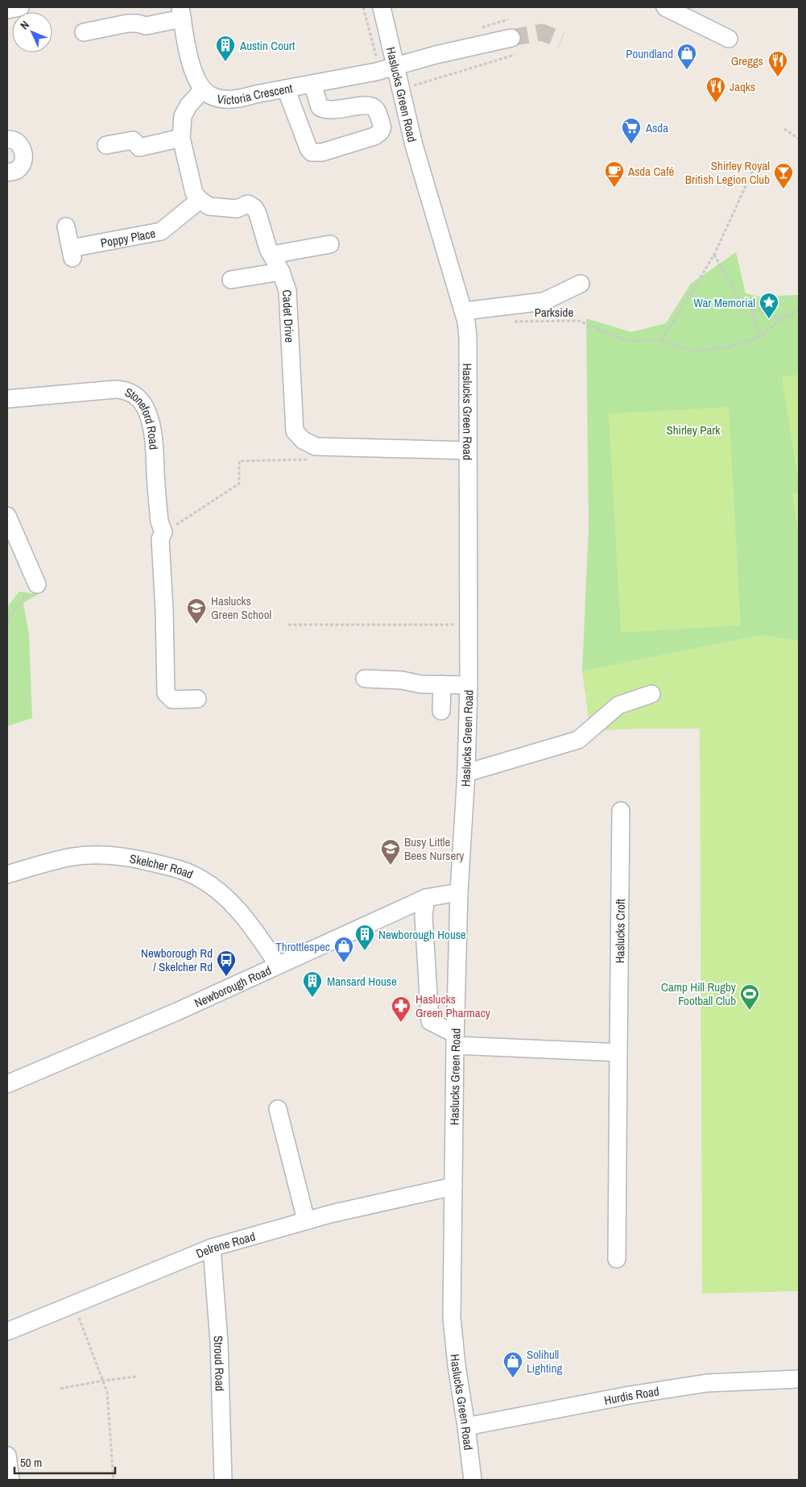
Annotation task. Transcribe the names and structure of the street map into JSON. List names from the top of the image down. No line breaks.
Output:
{"streets":{"street":["Victoria Crescent","Haslucks Green Road","Poppy Place","Cadet Drive","Stoneford Road","Skelcher Road","Haslucks Croft","Newborough Road","Delrene Road","Stroud Road","Hurdis Road"],"path":["Parkside"]},"crossings":[["Victoria Crescent","Haslucks Green Road"],["Haslucks Green Road","Cadet Drive"],["Haslucks Green Road","Newborough Road"],["Haslucks Green Road","Delrene Road"],["Haslucks Green Road","Hurdis Road"],["Poppy Place","Cadet Drive"],["Skelcher Road","Newborough Road"],["Delrene Road","Stroud Road"]],"parks":["Shirley Park"],"places":{"building":["Austin Court","Newborough House","Mansard House"],"shop":["Poundland","Throttlespec","Solihull Lighting"],"restaurant":["Greggs","Jaqks"],"supermarket":["Asda"],"cafe":["Asda Café"],"bar":["Shirley Royal British Legion Club"],"place":["War Memorial"],"school or university":["Haslucks Green School","Busy Little Bees Nursery"],"bus stop":["Newborough Rd / Skelcher Rd"],"sports":["Camp Hill Rugby Football Club"],"pharmacy":["Haslucks Green Pharmacy"]},"scale_bar":"50 m","north":"top left"}
